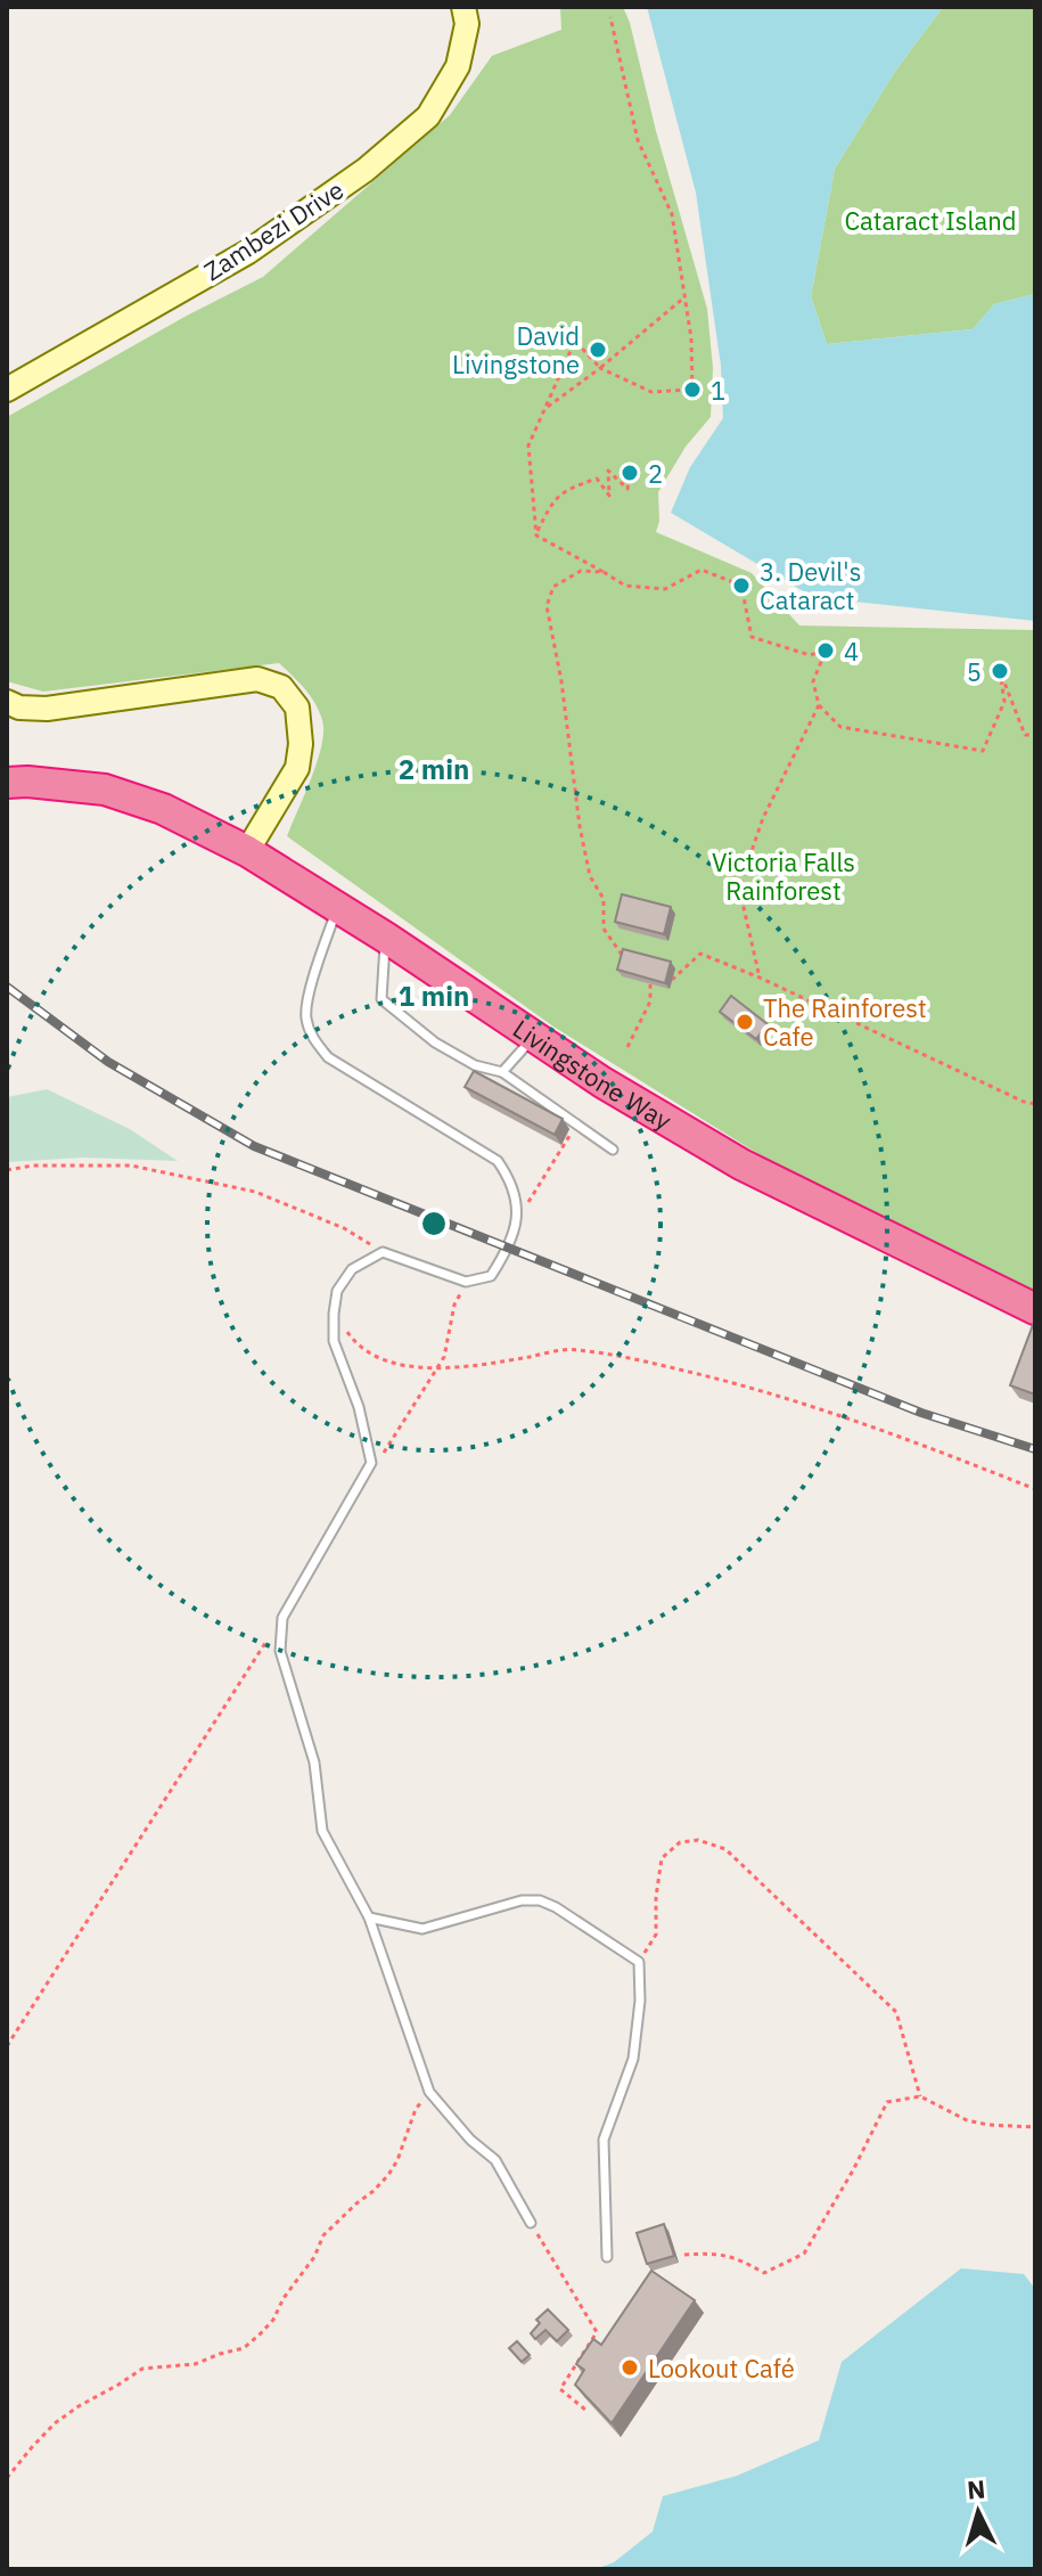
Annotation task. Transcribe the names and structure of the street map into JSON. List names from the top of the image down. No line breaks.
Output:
{"streets":{"highway":["Livingstone Way"],"street":["Zambezi Drive"]},"parks":["Cataract Island","Victoria Falls Rainforest"],"places":["David Livingstone","1","2","3. Devil's Cataract","4","5","The Rainforest Cafe","Lookout Café"],"north":"top","rings":["2 min","1 min"]}
